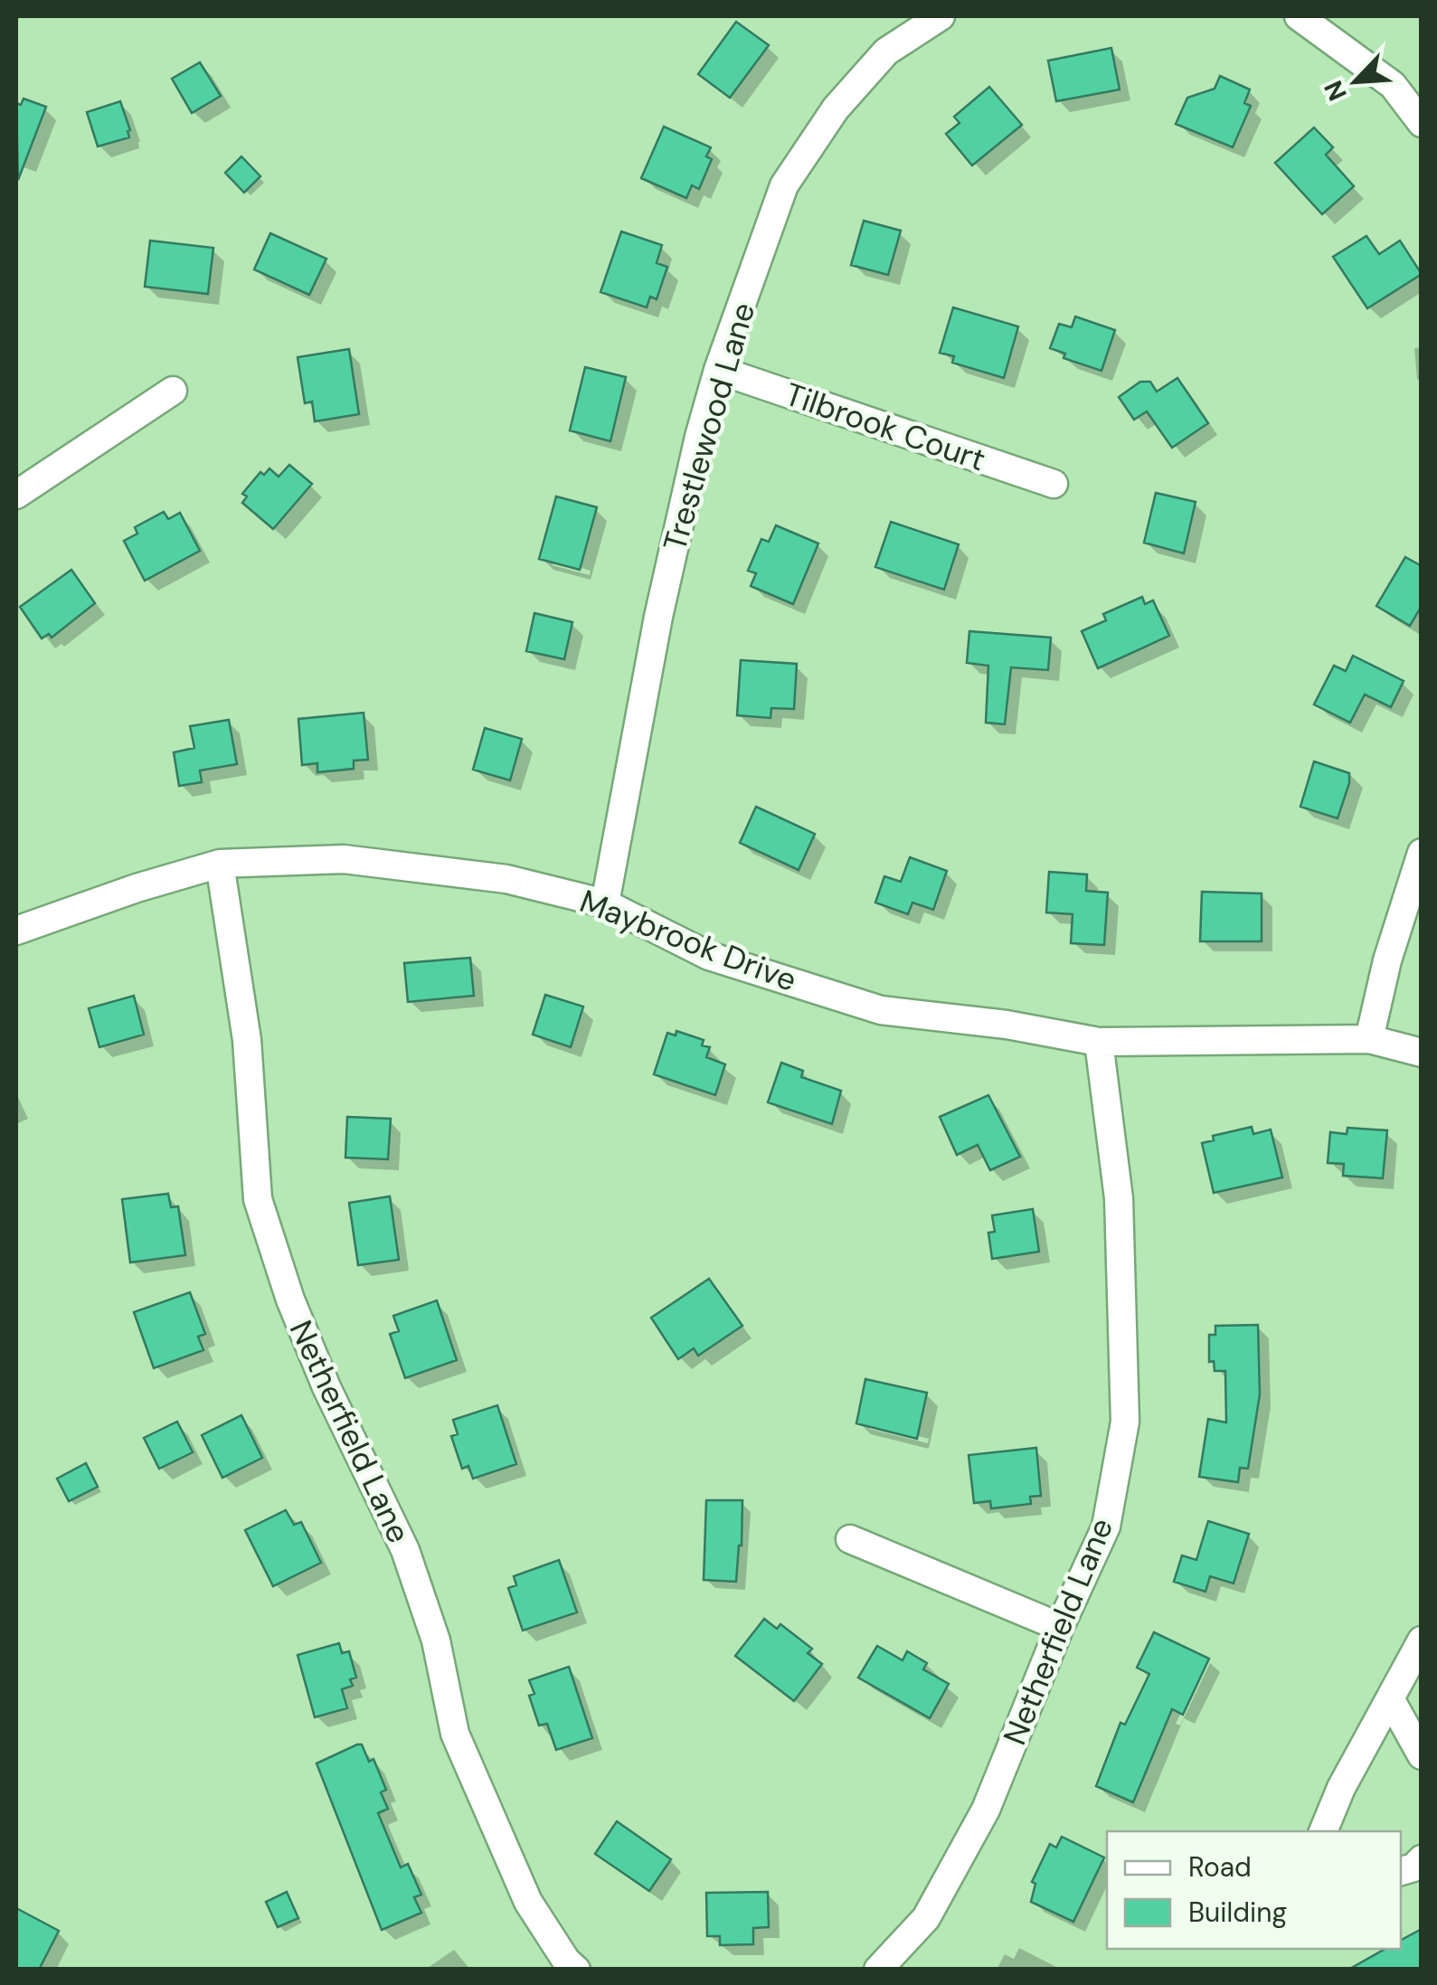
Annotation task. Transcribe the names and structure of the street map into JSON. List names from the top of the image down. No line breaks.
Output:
{"streets":{"street":["Trestlewood Lane","Tilbrook Court","Maybrook Drive","Netherfield Lane"]},"crossings":[["Trestlewood Lane","Tilbrook Court"],["Trestlewood Lane","Maybrook Drive"],["Maybrook Drive","Netherfield Lane"]],"legend":["Road","Building"],"north":"bottom left"}
